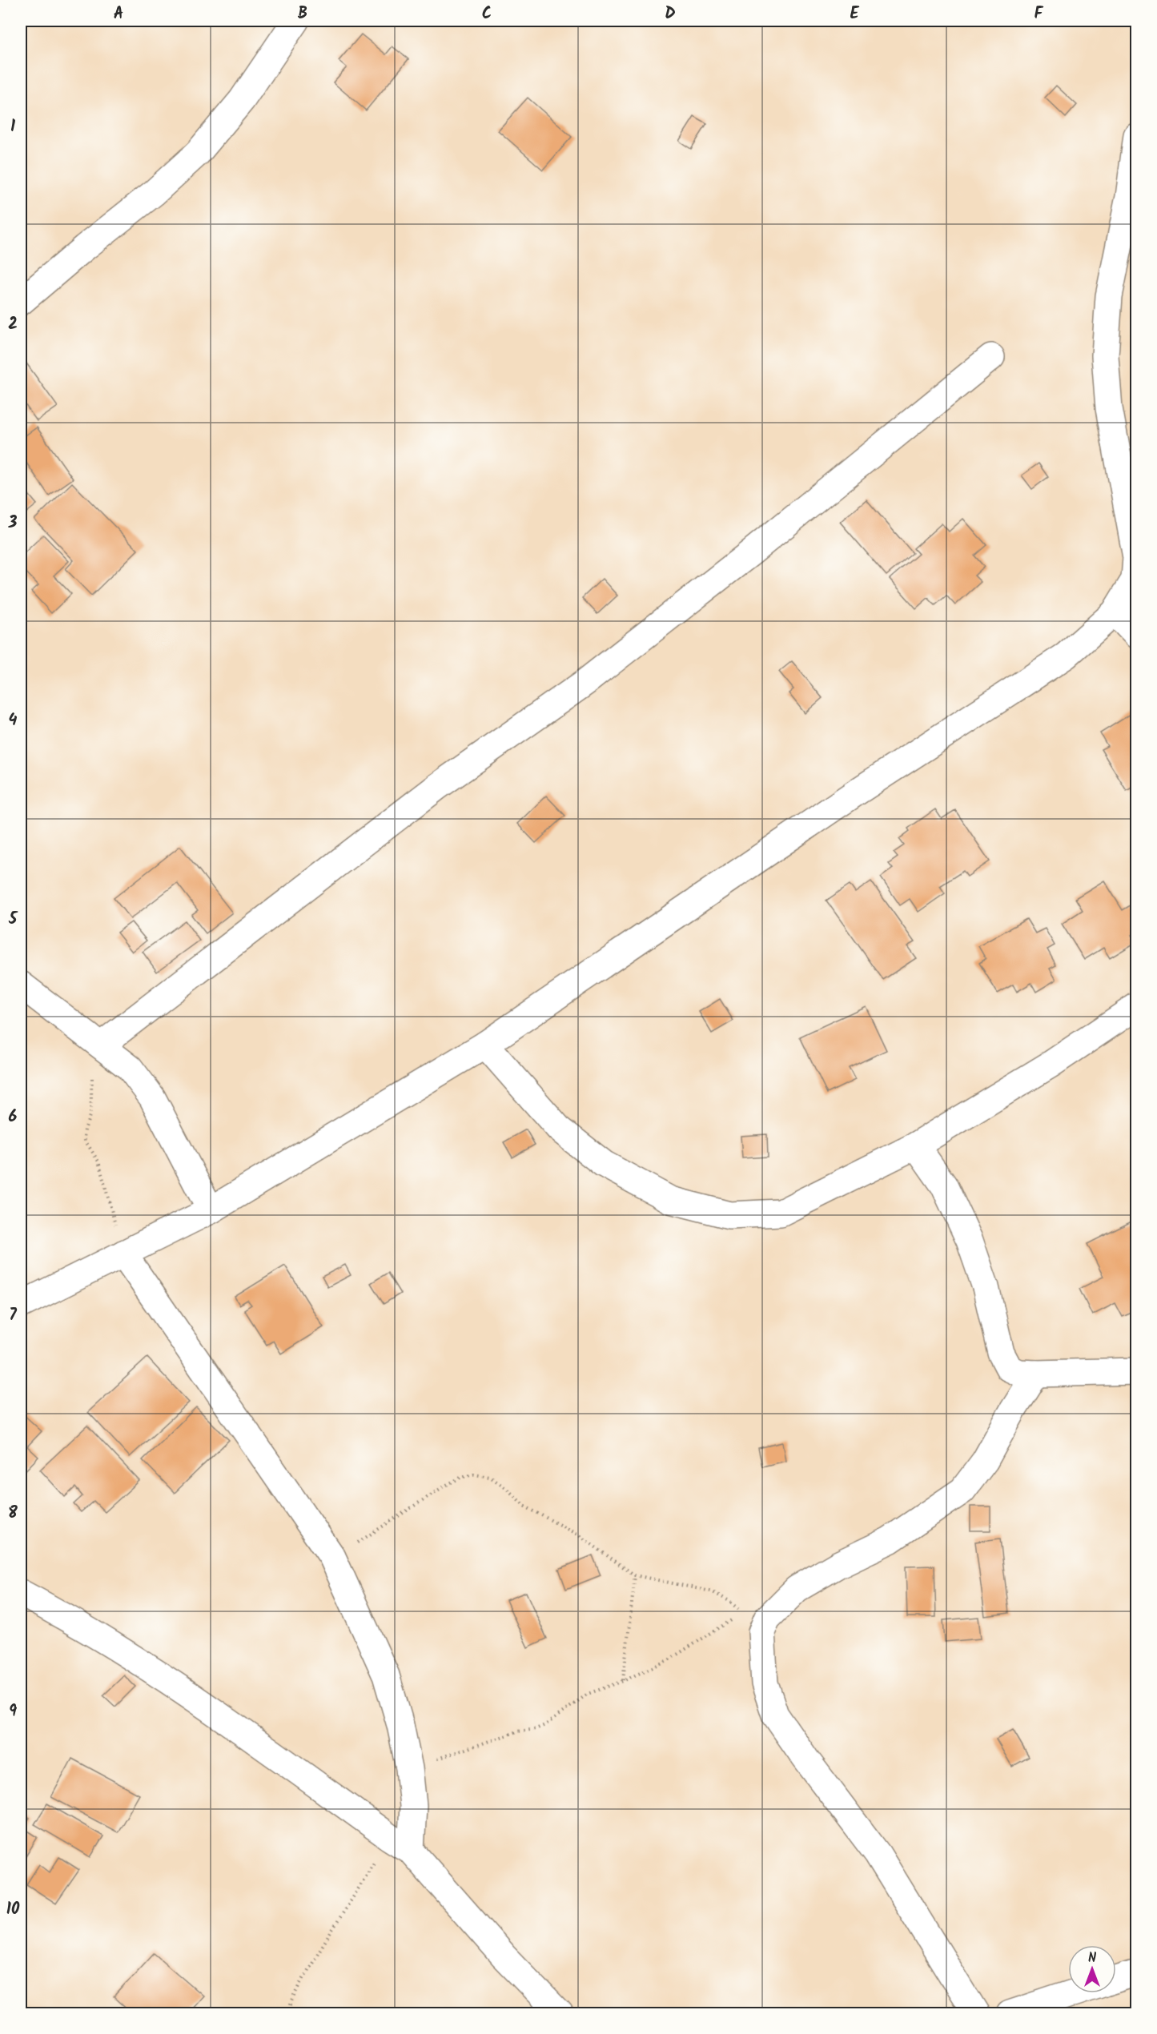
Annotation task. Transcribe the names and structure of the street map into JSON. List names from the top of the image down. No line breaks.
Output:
{"north":"top","grid":{"columns":["A","B","C","D","E","F"],"rows":["1","2","3","4","5","6","7","8","9","10"]}}
